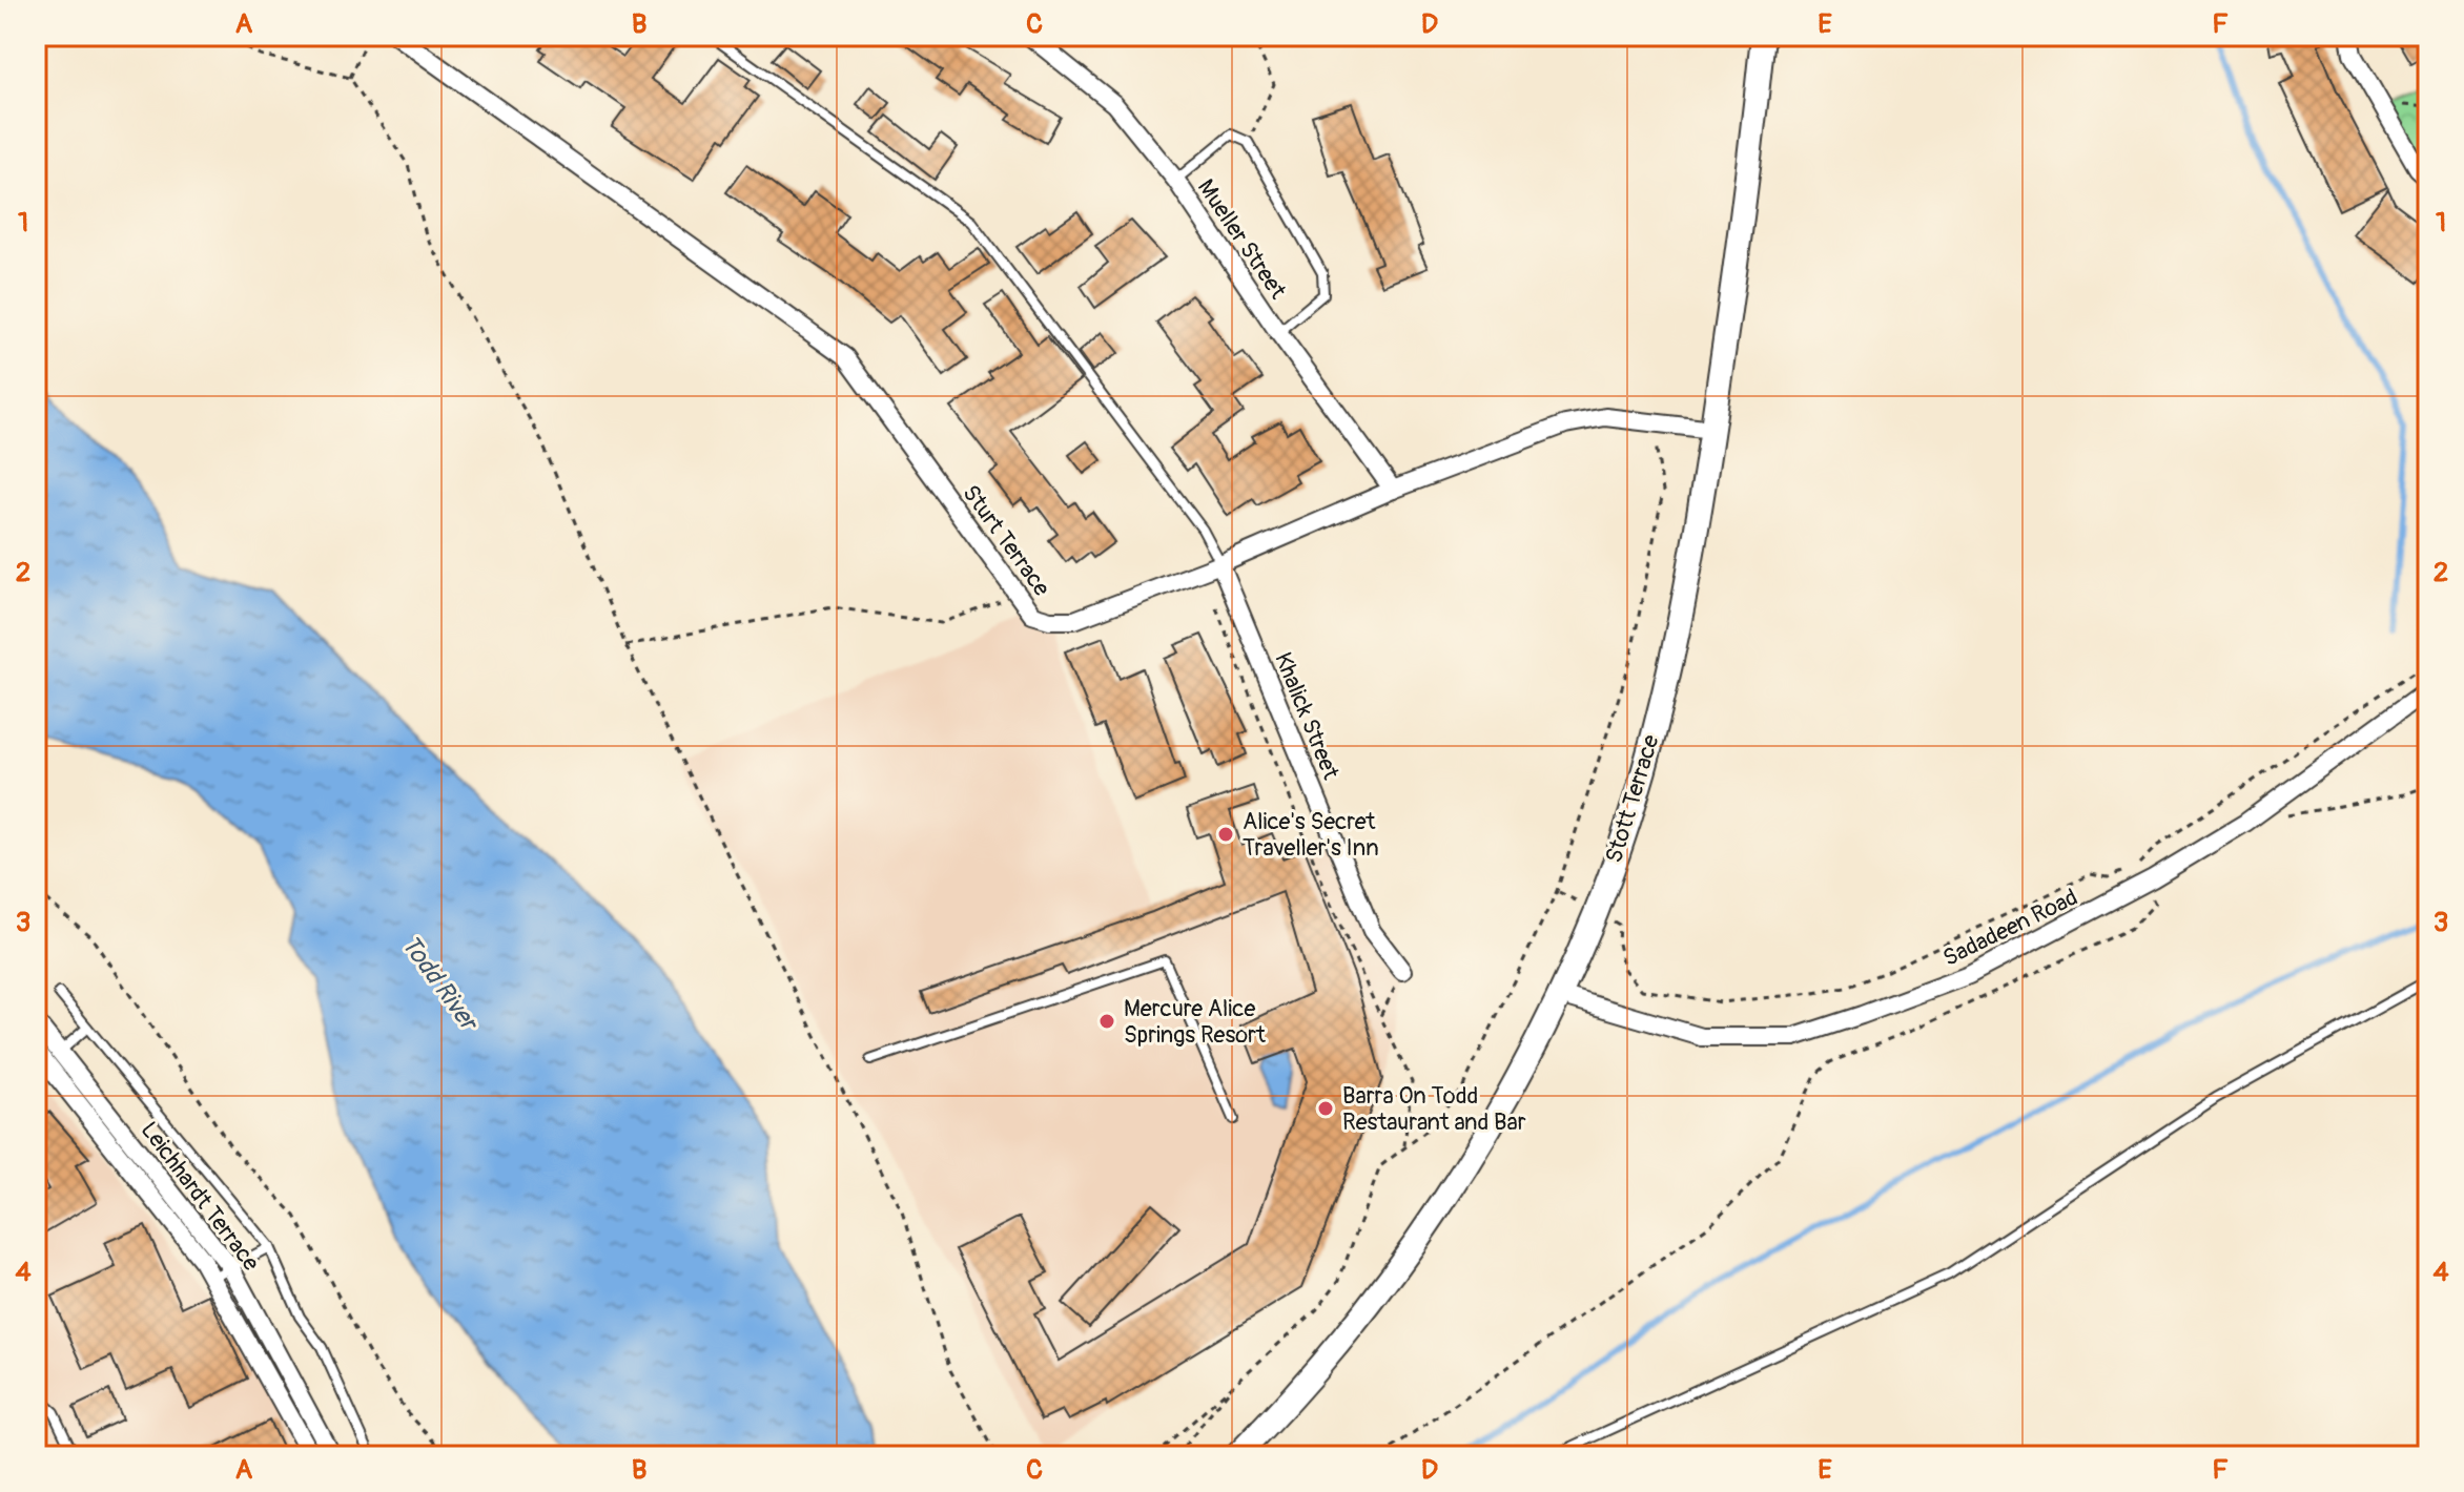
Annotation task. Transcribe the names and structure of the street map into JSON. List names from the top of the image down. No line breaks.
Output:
{"streets":{"main road":["Stott Terrace"],"street":["Mueller Street","Sturt Terrace","Khalick Street","Sadadeen Road","Leichhardt Terrace"]},"crossings":[["Mueller Street","Sturt Terrace"],["Sturt Terrace","Khalick Street"],["Sturt Terrace","Stott Terrace"],["Stott Terrace","Sadadeen Road"]],"water":["Todd River"],"places":["Alice's Secret Traveller's Inn","Mercure Alice Springs Resort","Barra On Todd Restaurant and Bar"],"grid":{"columns":["A","B","C","D","E","F"],"rows":["1","2","3","4"]}}
